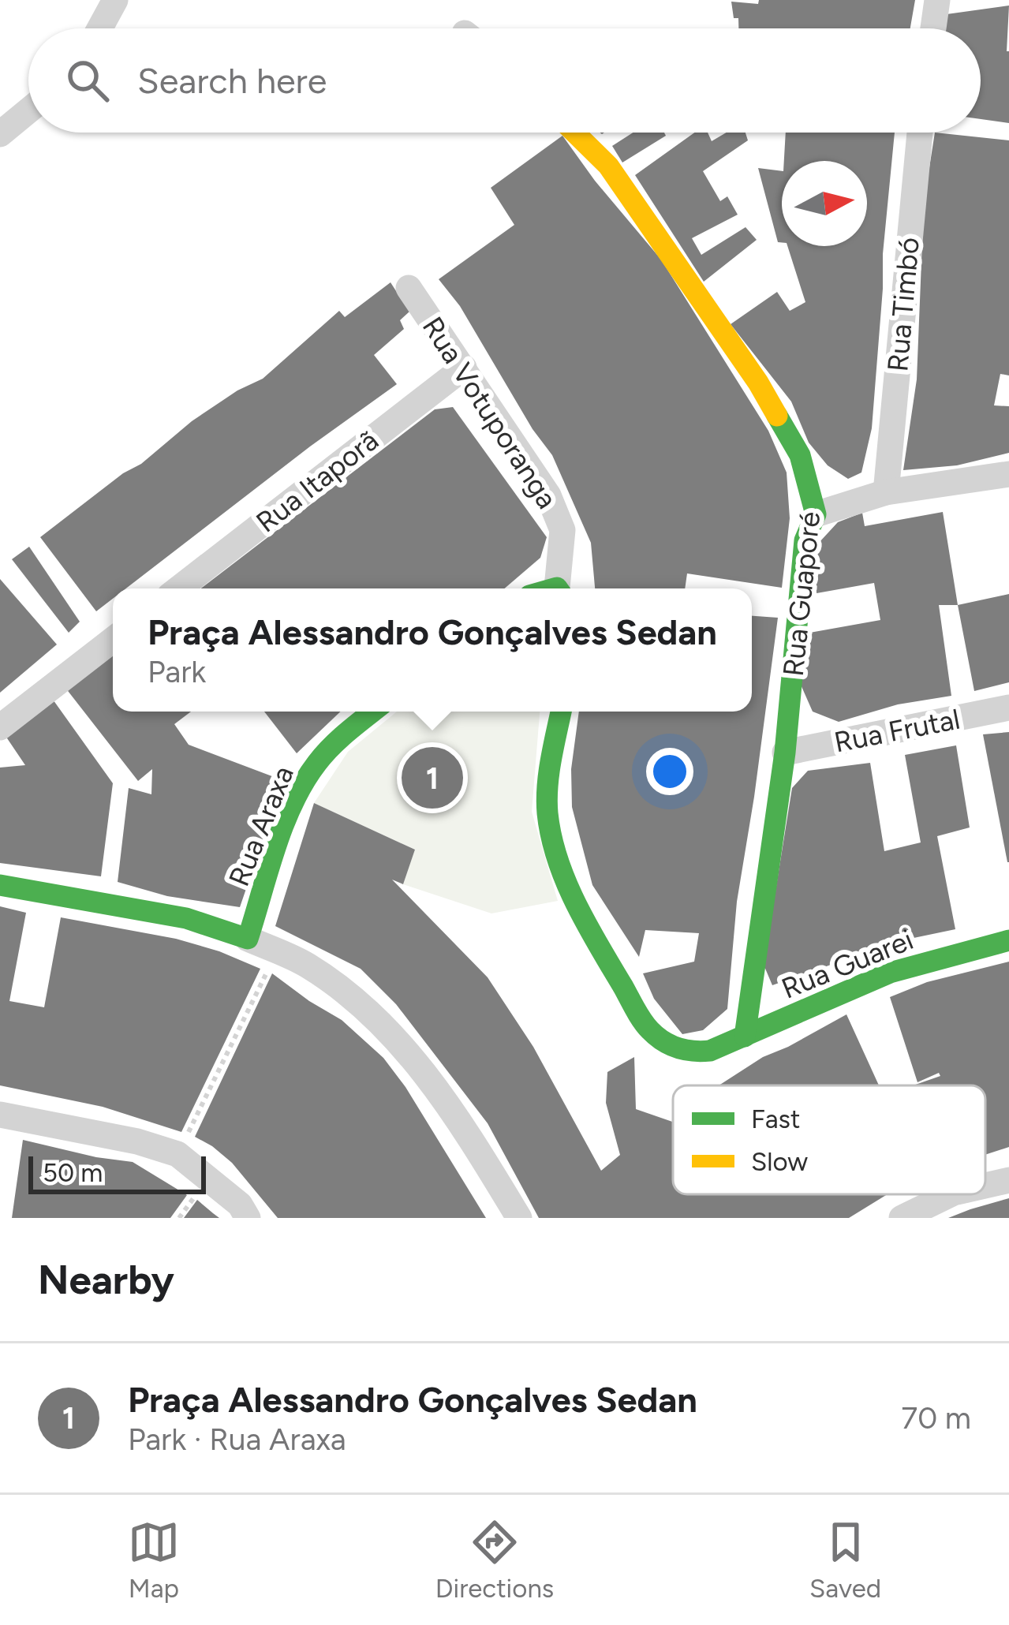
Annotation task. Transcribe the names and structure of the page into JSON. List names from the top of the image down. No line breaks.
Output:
{"streets":{"street":["Rua Timbó","Rua Votuporanga","Rua Itaporã","Rua Guaporé","Rua Frutal","Rua Araxa","Rua Guarei"]},"crossings":[["Rua Votuporanga","Rua Itaporã"],["Rua Guaporé","Rua Frutal"],["Rua Guaporé","Rua Guarei"]],"legend":["Fast","Slow"],"scale_bar":"50 m","north":"right","page":{"search":"Search here","popup":["Praça Alessandro Gonçalves Sedan","Park"],"pins":"1","scale":"50 m","heading":"Nearby","list":[{"mark":"1","name":"Praça Alessandro Gonçalves Sedan","note":"Park · Rua Araxa","value":"70 m"}],"nav":["Map","Directions","Saved"]}}
